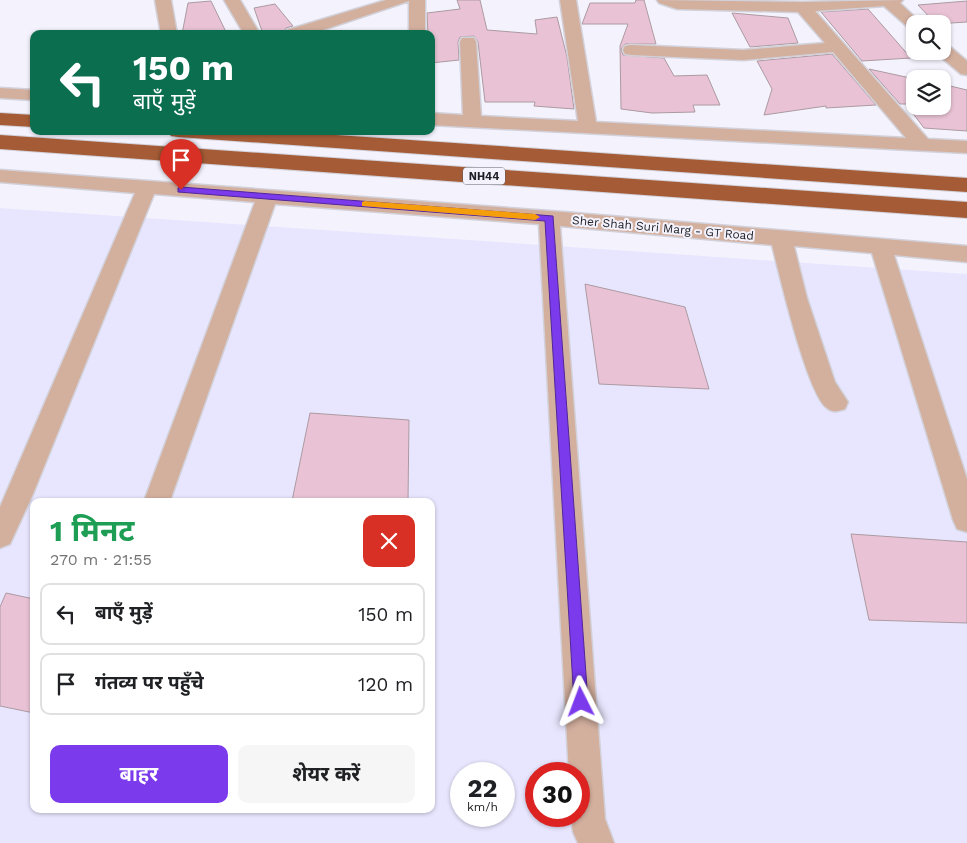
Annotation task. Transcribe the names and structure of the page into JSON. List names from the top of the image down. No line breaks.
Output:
{"streets":{"highway":["NH44"],"street":["Sher Shah Suri Marg - GT Road"]},"page":{"turn":["150 m","बाएँ मुड़ें"],"heading":["1 मिनट","270 m · 21:55"],"list":[{"name":"बाएँ मुड़ें","value":"150 m"},{"name":"गंतव्य पर पहुँचे","value":"120 m"}],"buttons":["बाहर","शेयर करें"],"speed":"22 km/h","limit":"30"}}
